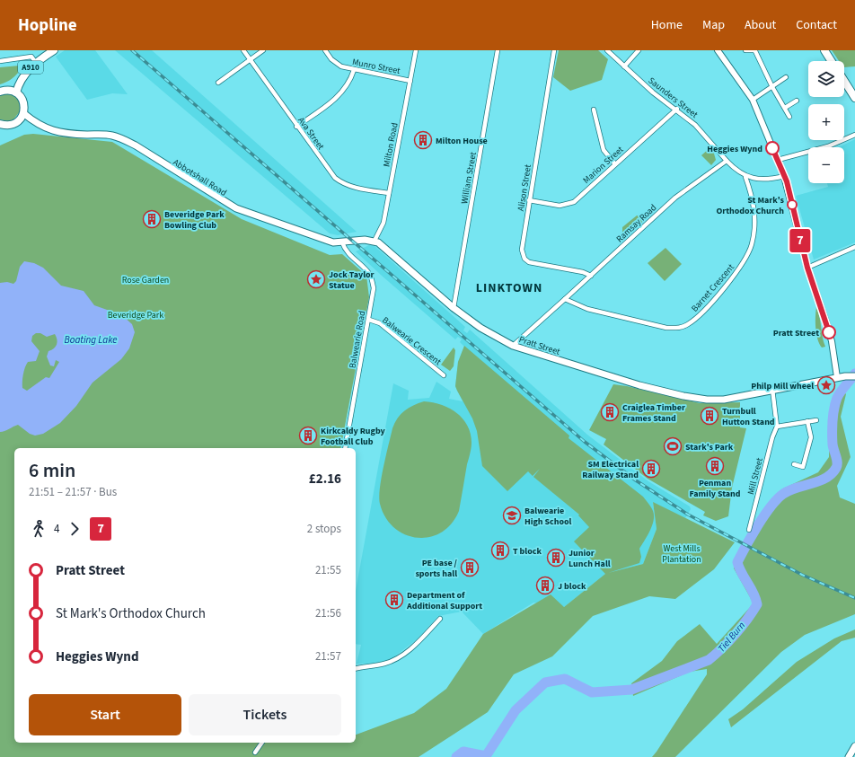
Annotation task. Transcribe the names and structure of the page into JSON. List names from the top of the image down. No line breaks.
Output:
{"streets":{"main road":["A910","Abbotshall Road","Pratt Street"],"street":["Munro Street","Saunders Street","Ava Street","Milton Road","Marion Street","William Street","Alison Street","Ramsay Road","Barnet Crescent","Balwearie Road","Balwearie Crescent","Mill Street"]},"crossings":[["Munro Street","Milton Road"],["Saunders Street","Marion Street"],["Saunders Street","Ramsay Road"],["Ava Street","Milton Road"],["Milton Road","Abbotshall Road"],["Milton Road","Pratt Street"],["Marion Street","Alison Street"],["Abbotshall Road","Balwearie Road"],["Abbotshall Road","Pratt Street"],["William Street","Pratt Street"],["Alison Street","Ramsay Road"],["Ramsay Road","Barnet Crescent"],["Ramsay Road","Pratt Street"],["Balwearie Road","Balwearie Crescent"],["Pratt Street","Mill Street"]],"districts":["LINKTOWN"],"water":["Boating Lake","Tiel Burn"],"parks":["Rose Garden","Beveridge Park","West Mills Plantation"],"places":{"building":["Milton House","Beveridge Park Bowling Club","Craiglea Timber Frames Stand","Turnbull Hutton Stand","Kirkcaldy Rugby Football Club","Penman Family Stand","SM Electrical Railway Stand","T block","Junior Lunch Hall","PE base / sports hall","J block","Department of Additional Support"],"other":["Heggies Wynd","St Mark's Orthodox Church","Pratt Street"],"place":["Jock Taylor Statue","Philp Mill wheel"],"sports":["Stark's Park"],"school or university":["Balwearie High School"]},"lines":["bus line 7"],"page":{"header":"Hopline","nav":["Home","Map","About","Contact"],"on_map":"7","map_buttons":["+","−"],"heading":["6 min","21:51 – 21:57 · Bus","£2.16"],"legs":["4","7","2 stops"],"list":[{"name":"Pratt Street","value":"21:55"},{"name":"St Mark's Orthodox Church","value":"21:56"},{"name":"Heggies Wynd","value":"21:57"}],"buttons":["Start","Tickets"]}}
